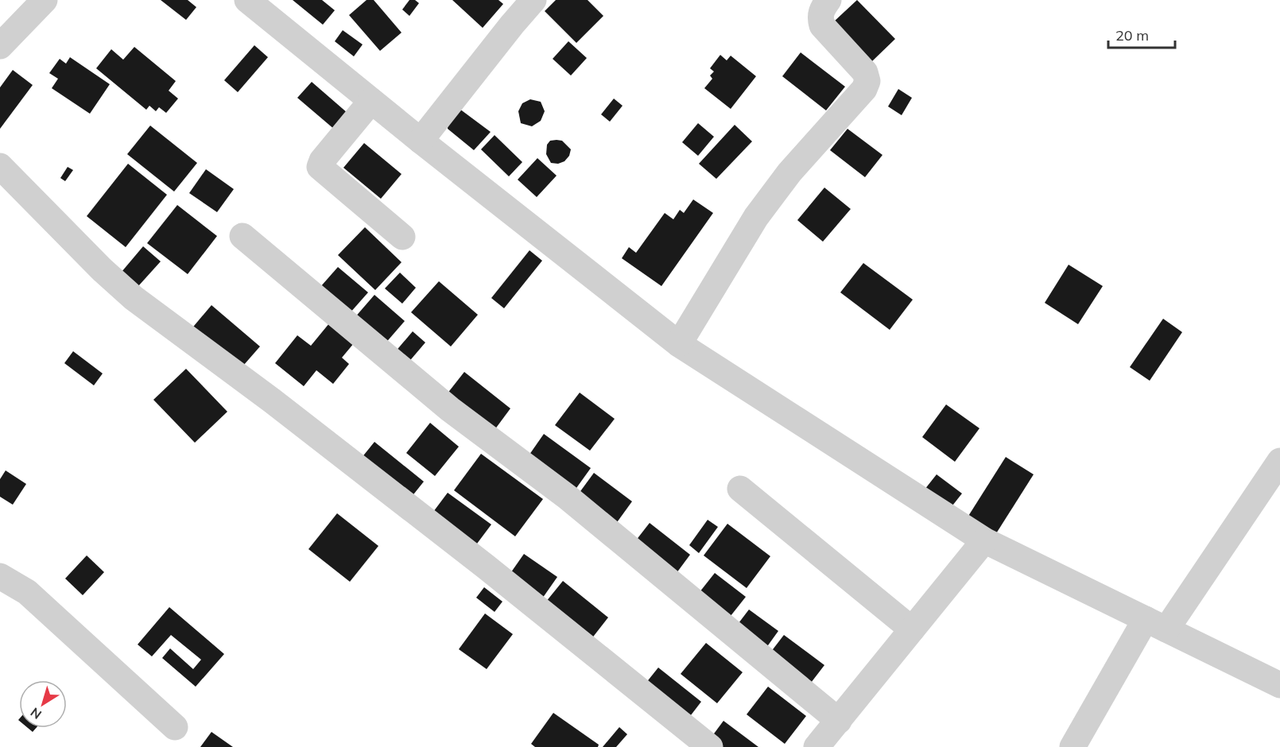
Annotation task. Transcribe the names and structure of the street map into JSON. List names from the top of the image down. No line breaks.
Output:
{"scale_bar":"20 m","north":"bottom left"}
